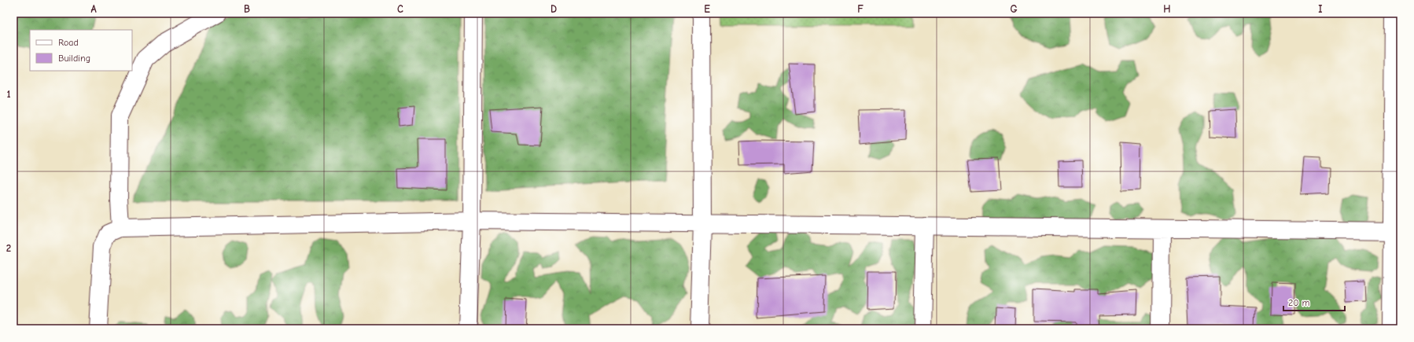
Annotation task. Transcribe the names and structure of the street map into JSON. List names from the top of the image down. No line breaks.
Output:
{"legend":["Road","Building"],"scale_bar":"20 m","grid":{"columns":["A","B","C","D","E","F","G","H","I"],"rows":["1","2"]}}
